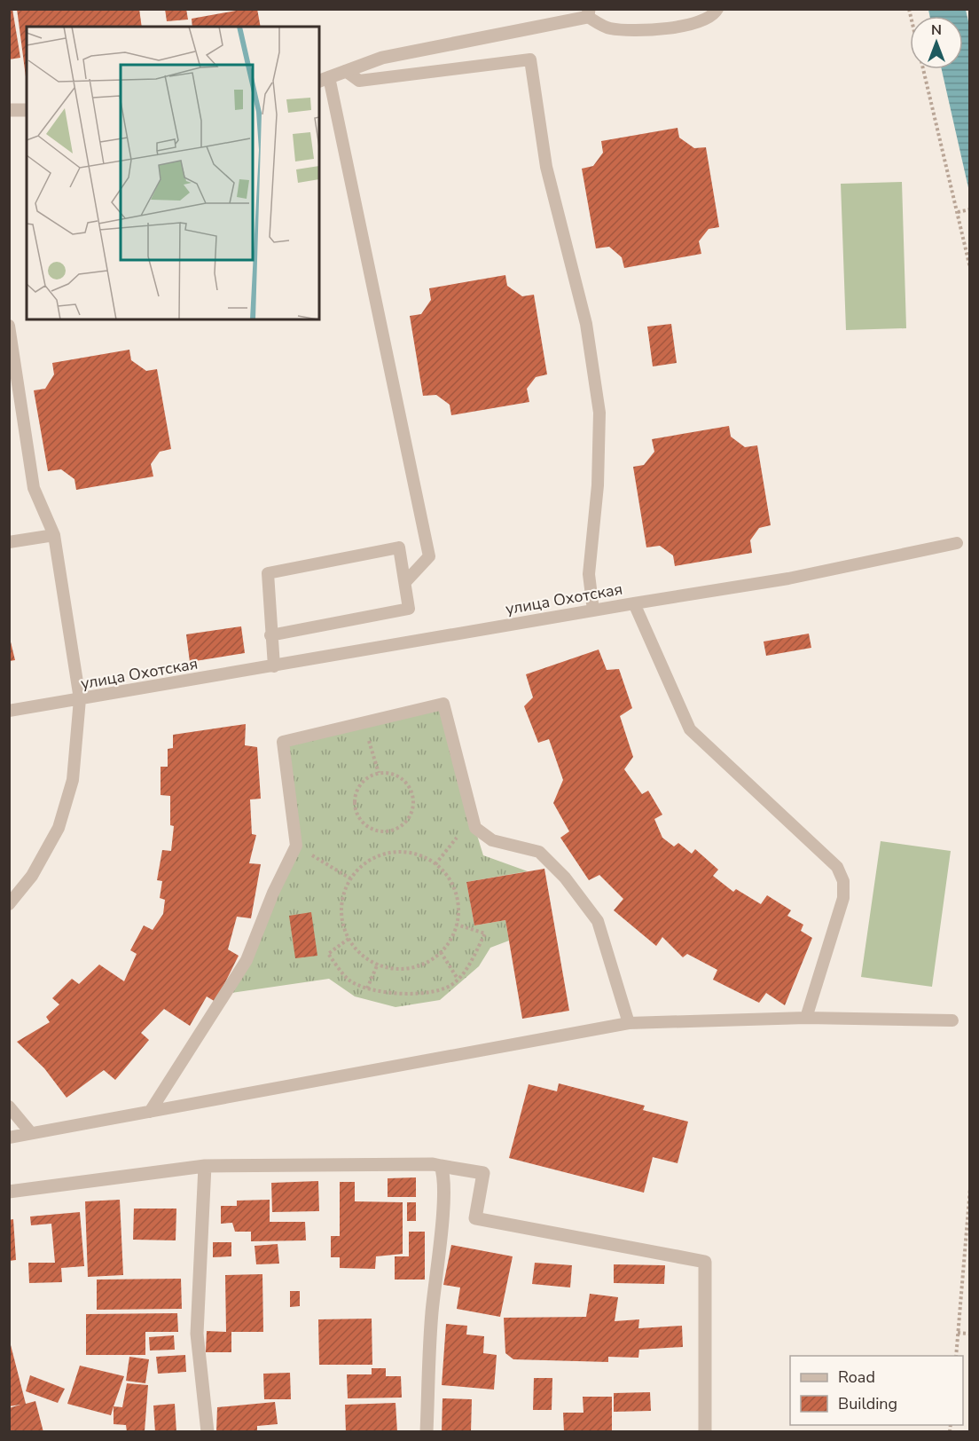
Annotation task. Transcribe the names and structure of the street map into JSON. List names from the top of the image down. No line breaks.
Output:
{"streets":{"lane":["улица Охотская"]},"legend":["Road","Building"],"north":"top"}
